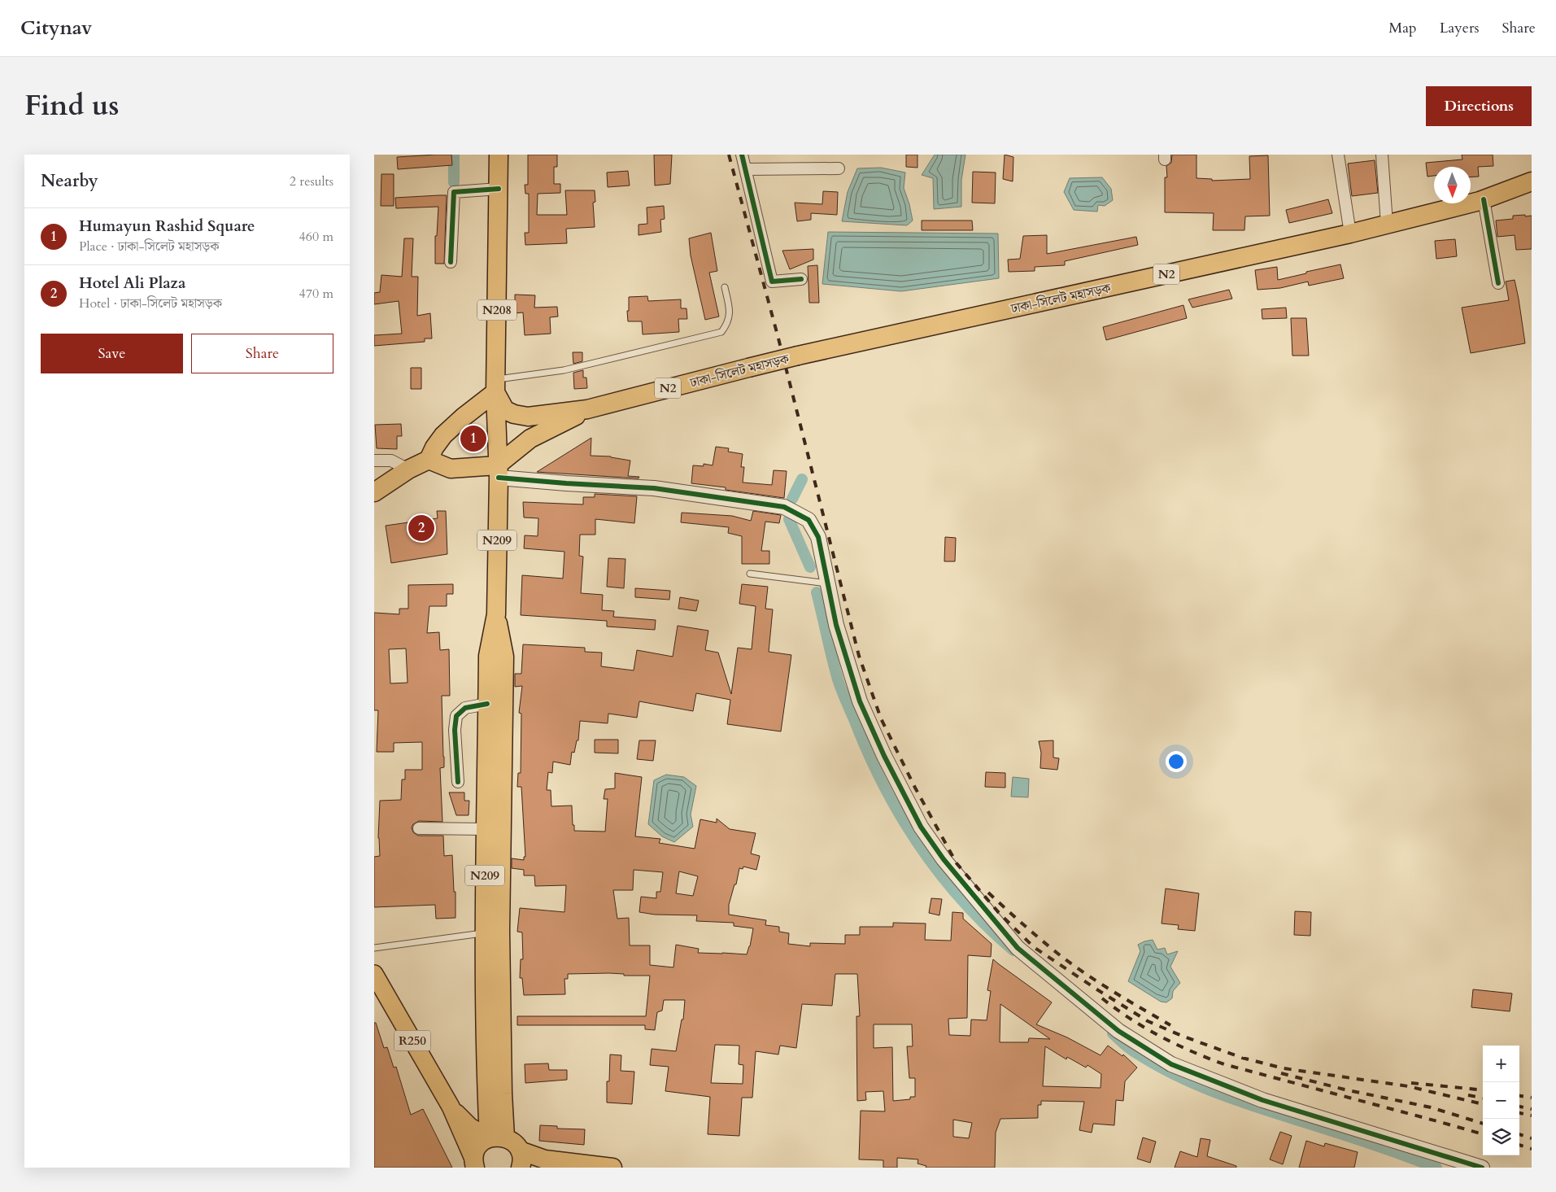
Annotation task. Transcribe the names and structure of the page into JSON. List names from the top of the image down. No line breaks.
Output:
{"streets":{"highway":["N2","ঢাকা-সিলেট মহাসড়ক","N208","N209"],"main road":["R250"]},"crossings":[["ঢাকা-সিলেট মহাসড়ক","N208"],["ঢাকা-সিলেট মহাসড়ক","N209"],["N208","N209"],["N209","R250"]],"north":"bottom","page":{"header":"Citynav","nav":["Map","Layers","Share"],"title":"Find us","buttons":["Directions",["Save","Share"]],"heading":["Nearby","2 results"],"list":[{"mark":"1","name":"Humayun Rashid Square","note":"Place · ঢাকা-সিলেট মহাসড়ক","value":"460 m"},{"mark":"2","name":"Hotel Ali Plaza","note":"Hotel · ঢাকা-সিলেট মহাসড়ক","value":"470 m"}],"pins":["1","2"],"map_buttons":["+","−"]}}
